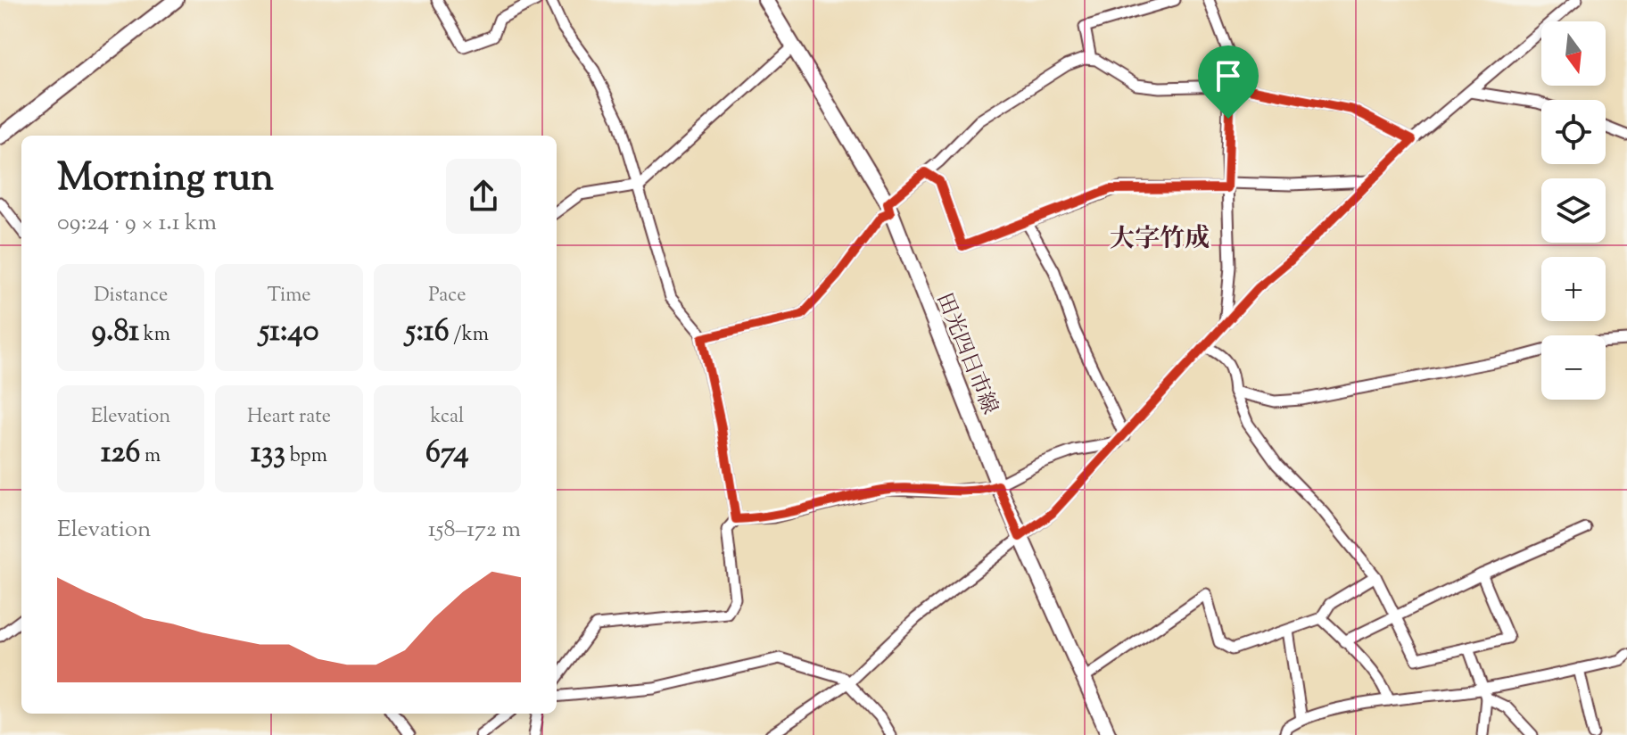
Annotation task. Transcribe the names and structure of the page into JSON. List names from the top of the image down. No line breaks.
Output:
{"streets":{"main road":["田光四日市線"]},"districts":["大字竹成"],"north":"bottom","page":{"map_buttons":["+","−"],"heading":["Morning run","09:24 · 9 × 1.1 km"],"stats":[["Distance","9.81 km"],["Time","51:40"],["Pace","5:16 /km"],["Elevation","126 m"],["Heart rate","133 bpm"],["kcal","674"]],"chart":["Elevation","158–172 m"]}}
